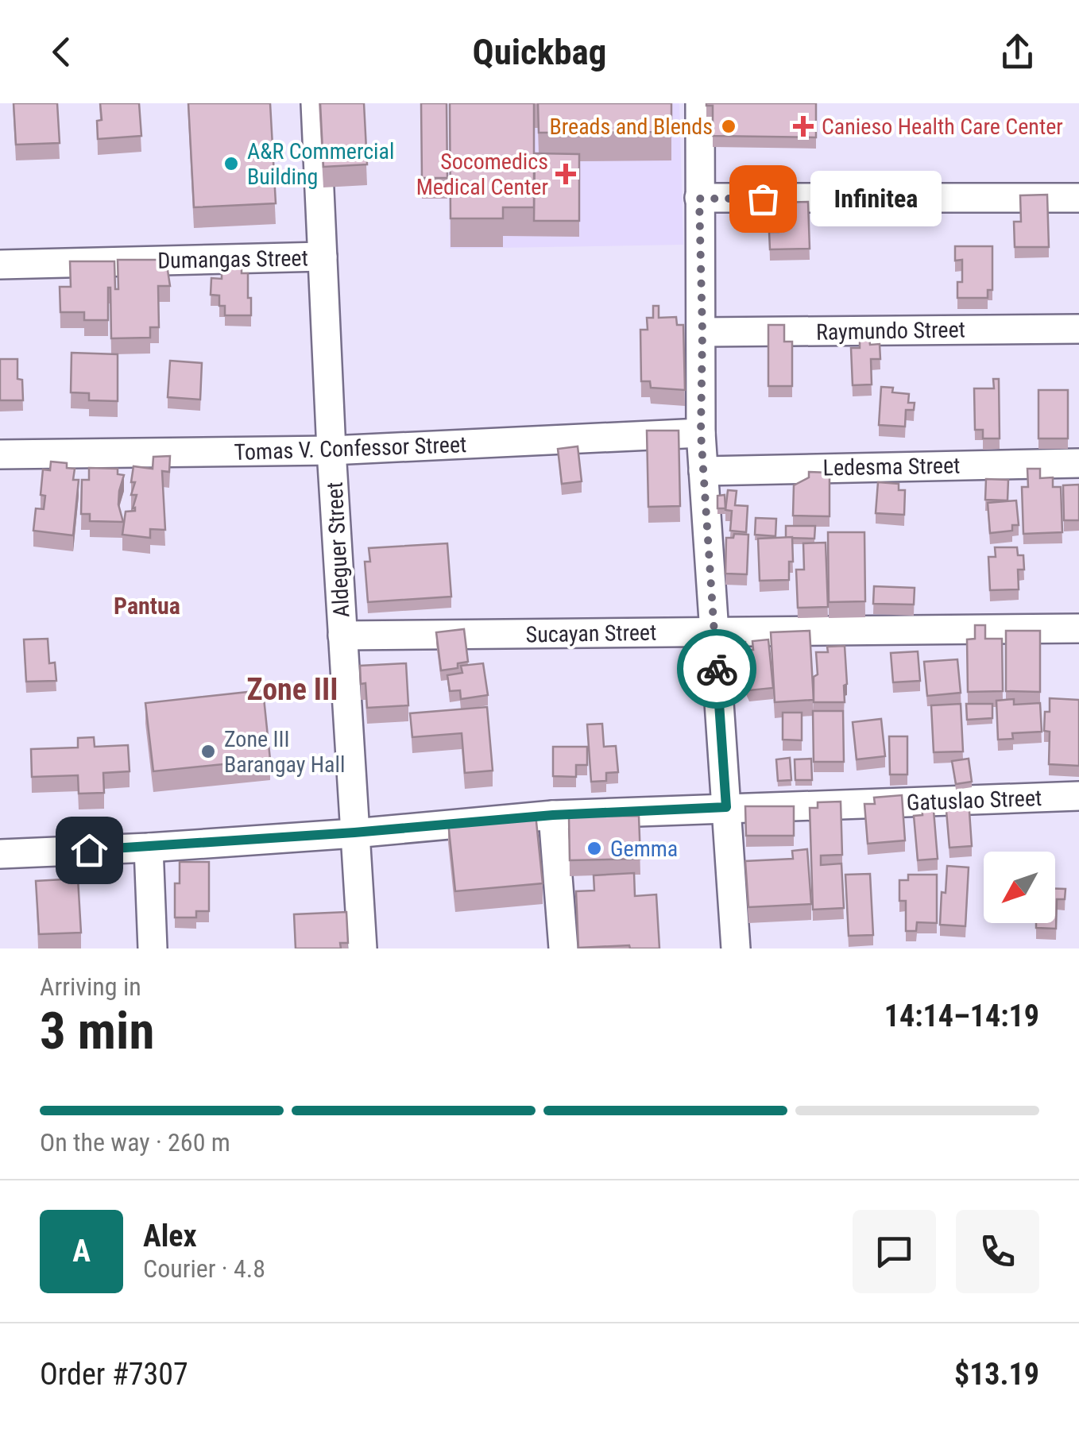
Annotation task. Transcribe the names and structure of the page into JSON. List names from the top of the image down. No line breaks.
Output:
{"streets":{"street":["Dumangas Street","Raymundo Street","Tomas V. Confessor Street","Ledesma Street","Aldeguer Street","Sucayan Street","Gatuslao Street"]},"crossings":[["Dumangas Street","Aldeguer Street"],["Tomas V. Confessor Street","Aldeguer Street"],["Aldeguer Street","Sucayan Street"],["Aldeguer Street","Gatuslao Street"]],"districts":["Pantua","Zone III"],"places":{"other":["Breads and Blends","A&R Commercial Building","Infinitea","Zone III Barangay Hall","Gemma"],"health":["Canieso Health Care Center","Socomedics Medical Center"]},"north":"bottom left","page":{"header":"Quickbag","bubble":"Infinitea","heading":["3 min","Arriving in","14:14–14:19"],"panel":["Alex","Courier · 4.8","Order #7307","$13.19"],"bar":"On the way · 260 m","round":"A"}}
